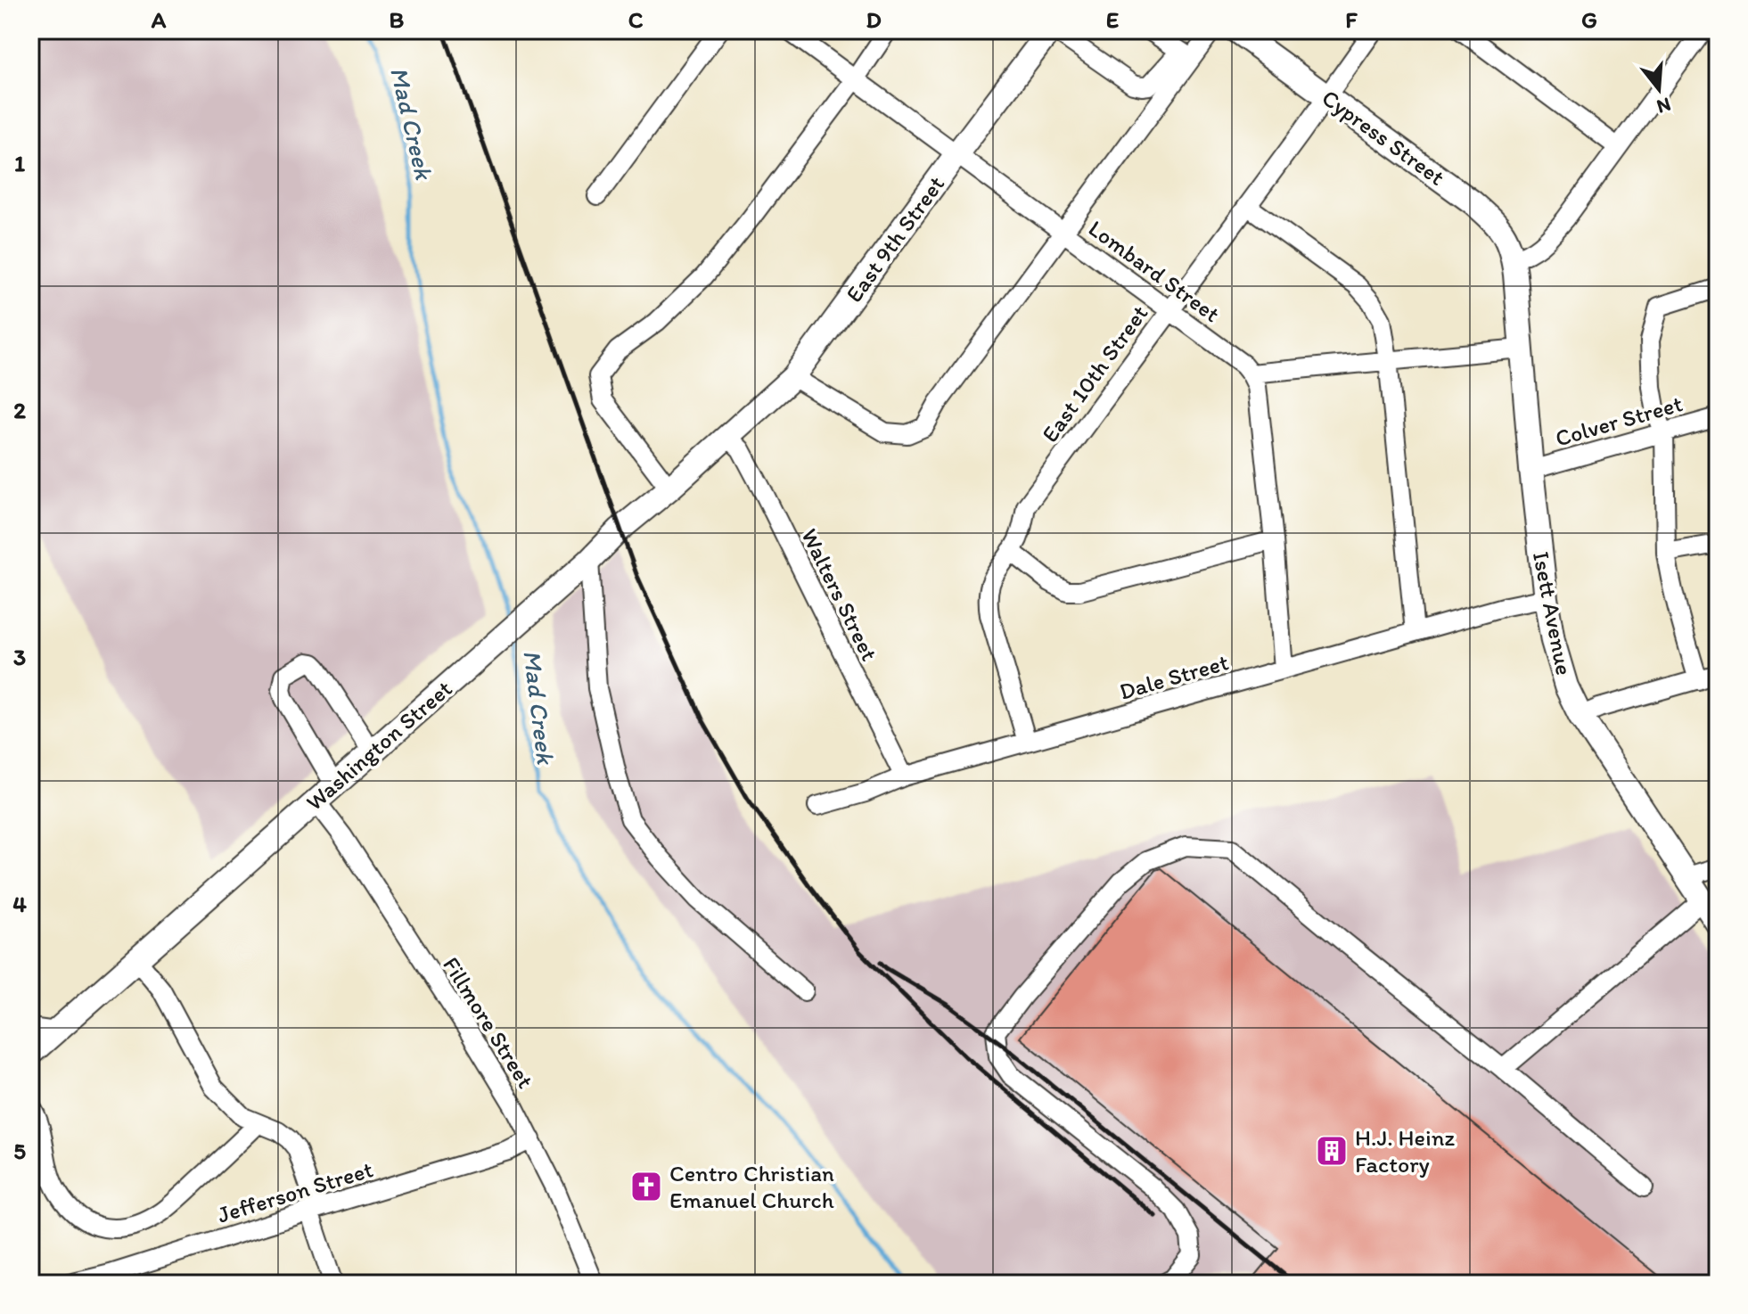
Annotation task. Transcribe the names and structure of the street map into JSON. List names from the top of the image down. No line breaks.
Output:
{"streets":{"main road":["Cypress Street","East 9th Street","Isett Avenue","Washington Street"],"street":["Lombard Street","East 10th Street","Colver Street","Walters Street","Dale Street","Fillmore Street","Jefferson Street"]},"crossings":[["Cypress Street","East 10th Street"],["Cypress Street","Isett Avenue"],["East 9th Street","Lombard Street"],["East 9th Street","Walters Street"],["East 9th Street","Washington Street"],["Lombard Street","East 10th Street"],["East 10th Street","Dale Street"],["Colver Street","Isett Avenue"],["Walters Street","Dale Street"],["Walters Street","Washington Street"],["Isett Avenue","Dale Street"],["Washington Street","Fillmore Street"],["Fillmore Street","Jefferson Street"]],"water":["Mad Creek"],"places":{"building":["H.J. Heinz Factory"],"church":["Centro Christian Emanuel Church"]},"north":"bottom","grid":{"columns":["A","B","C","D","E","F","G"],"rows":["1","2","3","4","5"]}}
